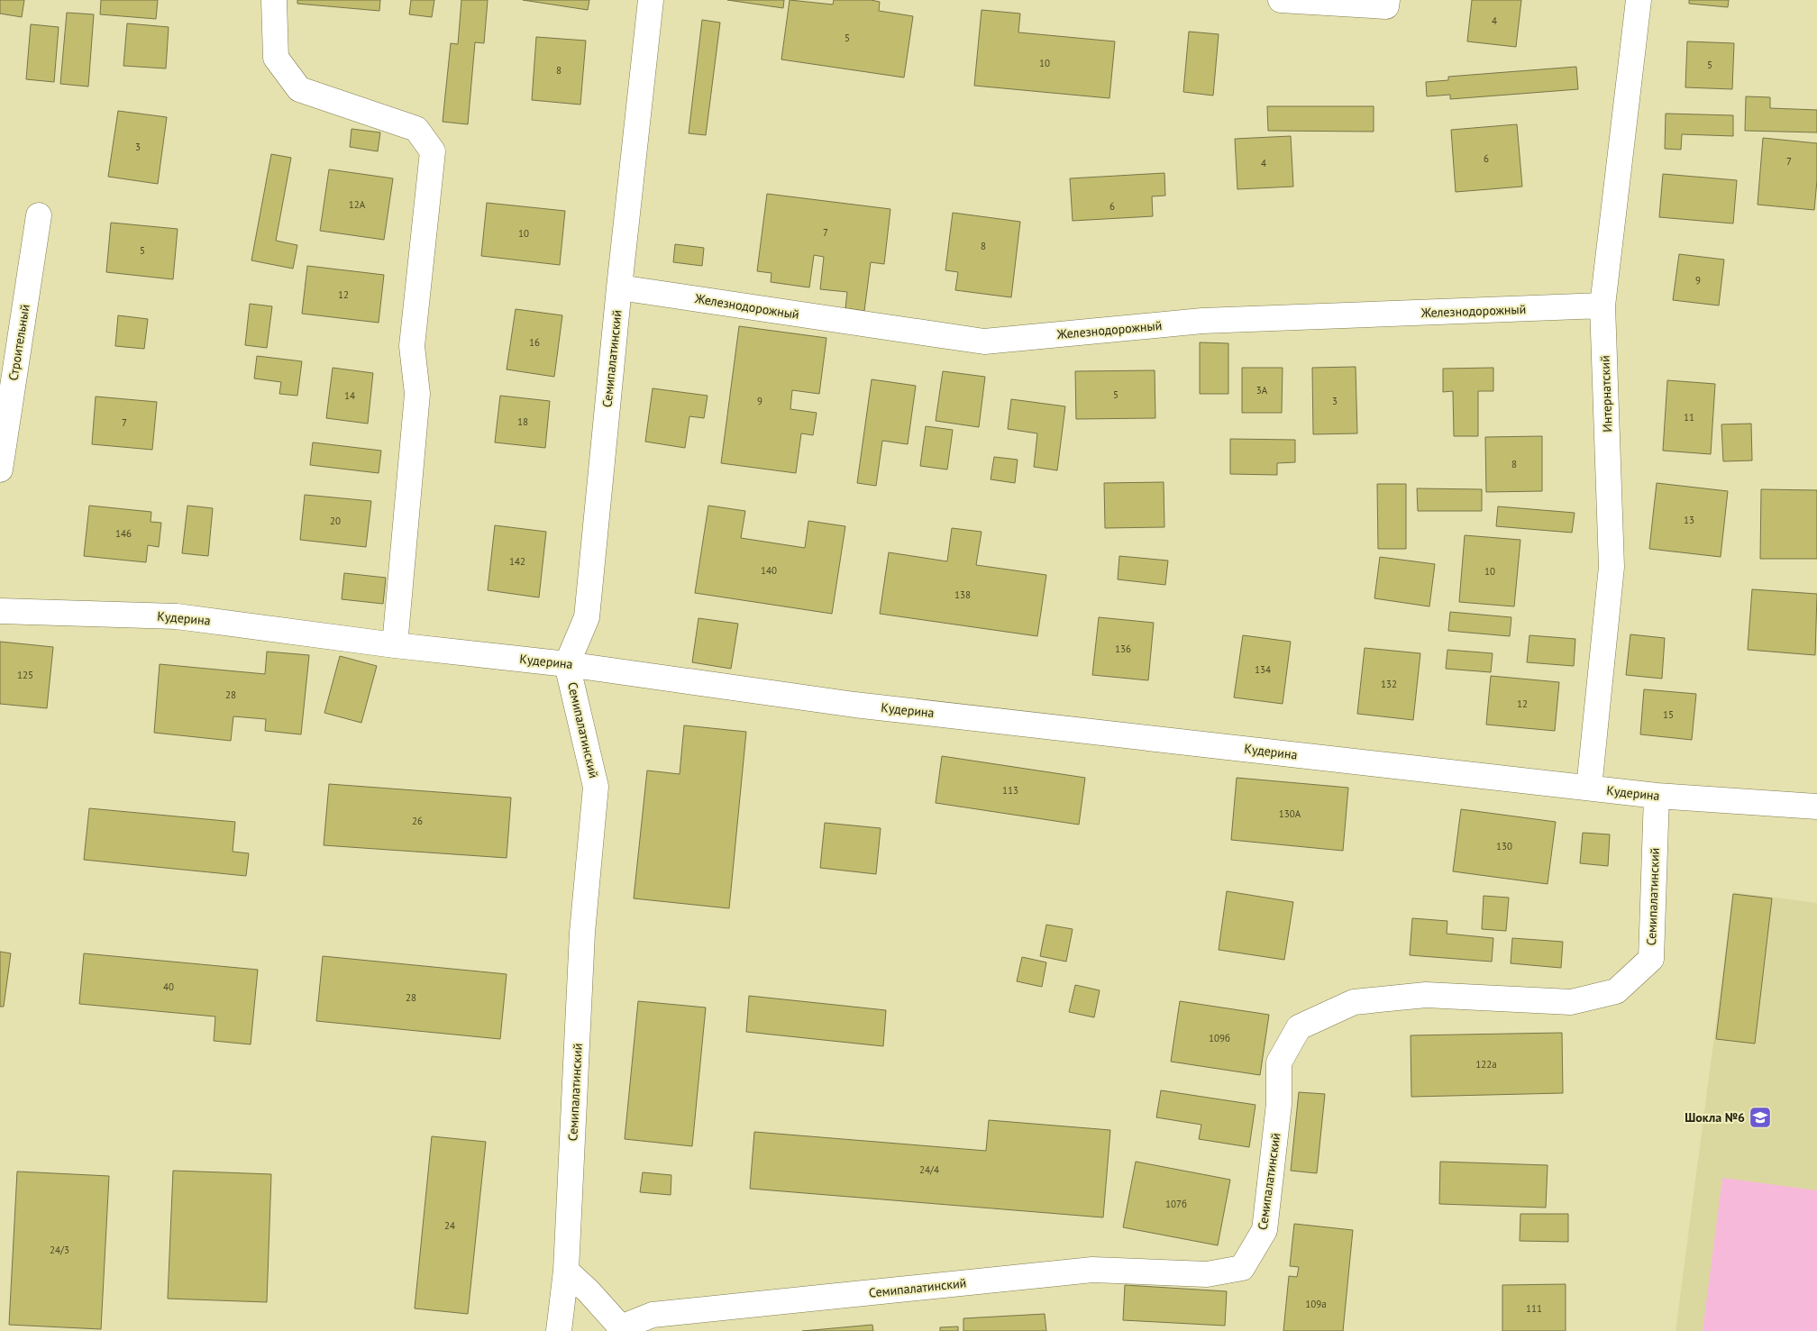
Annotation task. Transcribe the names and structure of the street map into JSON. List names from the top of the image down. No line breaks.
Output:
{"streets":{"street":["Железнодорожный","Строительный","Семипалатинский","Интернатский","Кудерина"]},"crossings":[["Железнодорожный","Семипалатинский"],["Железнодорожный","Интернатский"],["Семипалатинский","Кудерина"],["Интернатский","Кудерина"]],"places":{"school or university":["Шокла №6"]},"house_numbers":["4","5","10","5","8","3","6","7","4","12А","6","7","10","8","5","9","12","16","3А","5","14","9","3","11","18","7","8","13","20","146","142","140","10","138","136","134","125","132","28","12","15","113","130А","26","130","40","28","109б","122а","24/4","107б","24","24/3","109а","111"]}
